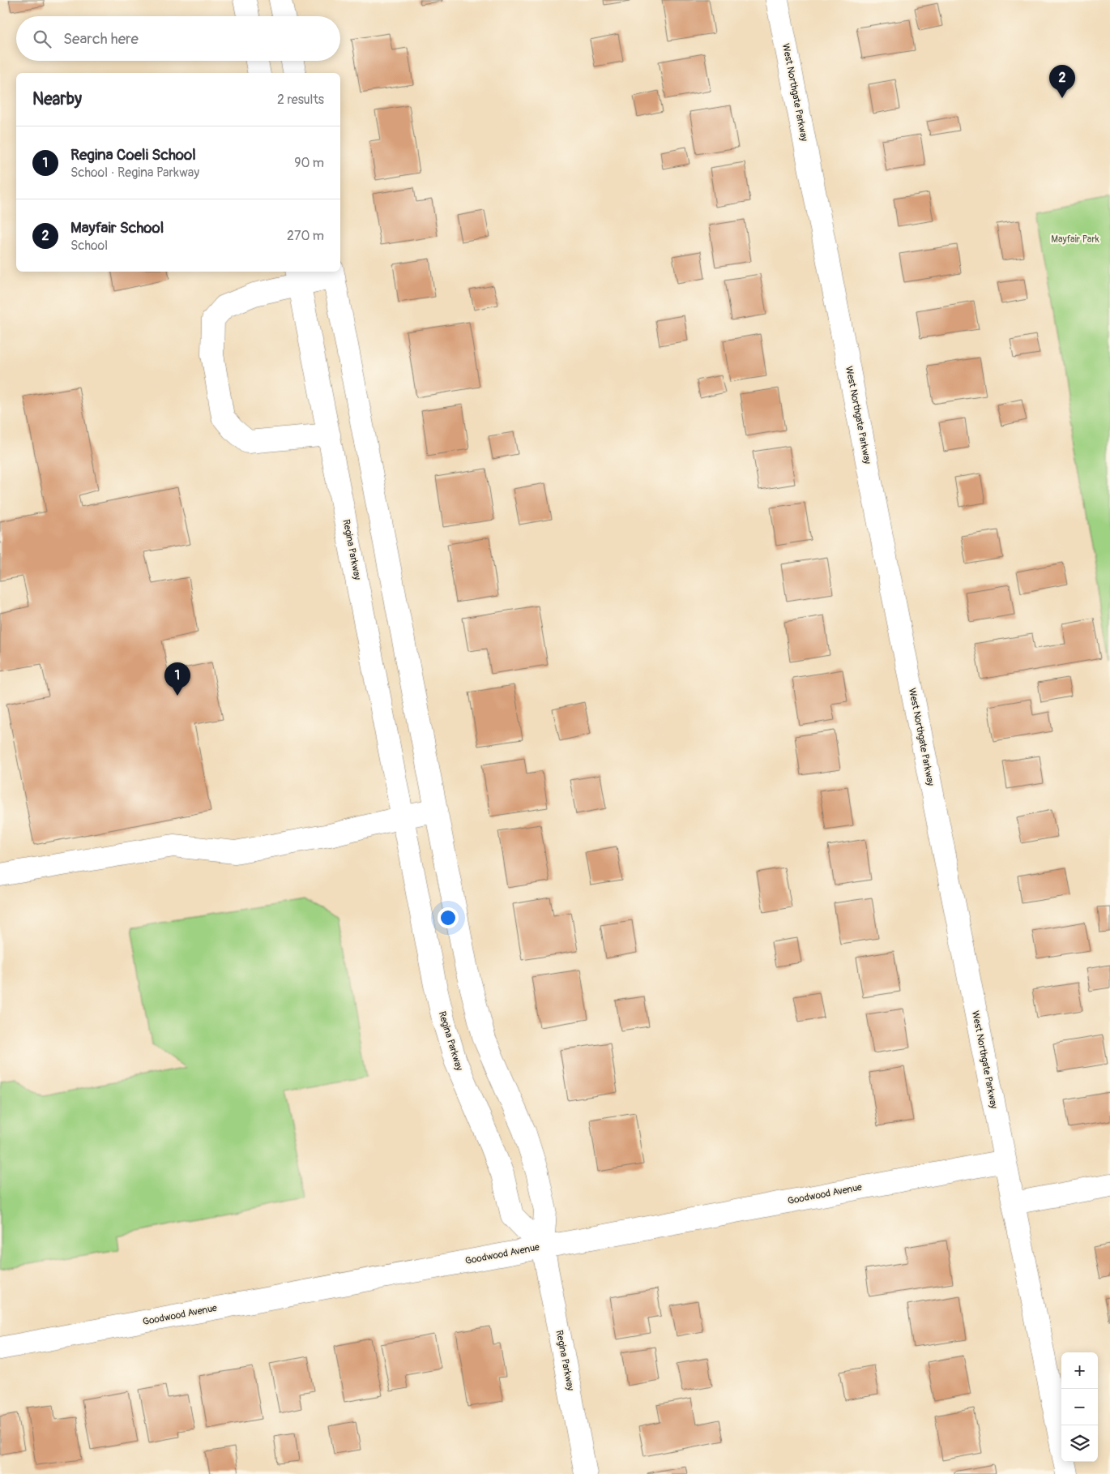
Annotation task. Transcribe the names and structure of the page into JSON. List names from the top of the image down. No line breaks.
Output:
{"streets":{"street":["West Northgate Parkway","Regina Parkway","Goodwood Avenue"]},"crossings":[["West Northgate Parkway","Goodwood Avenue"],["Regina Parkway","Goodwood Avenue"]],"parks":["Mayfair Park"],"page":{"search":"Search here","pins":["2","1"],"heading":["Nearby","2 results"],"list":[{"mark":"1","name":"Regina Coeli School","note":"School · Regina Parkway","value":"90 m"},{"mark":"2","name":"Mayfair School","note":"School","value":"270 m"}],"map_buttons":["+","−"]}}
